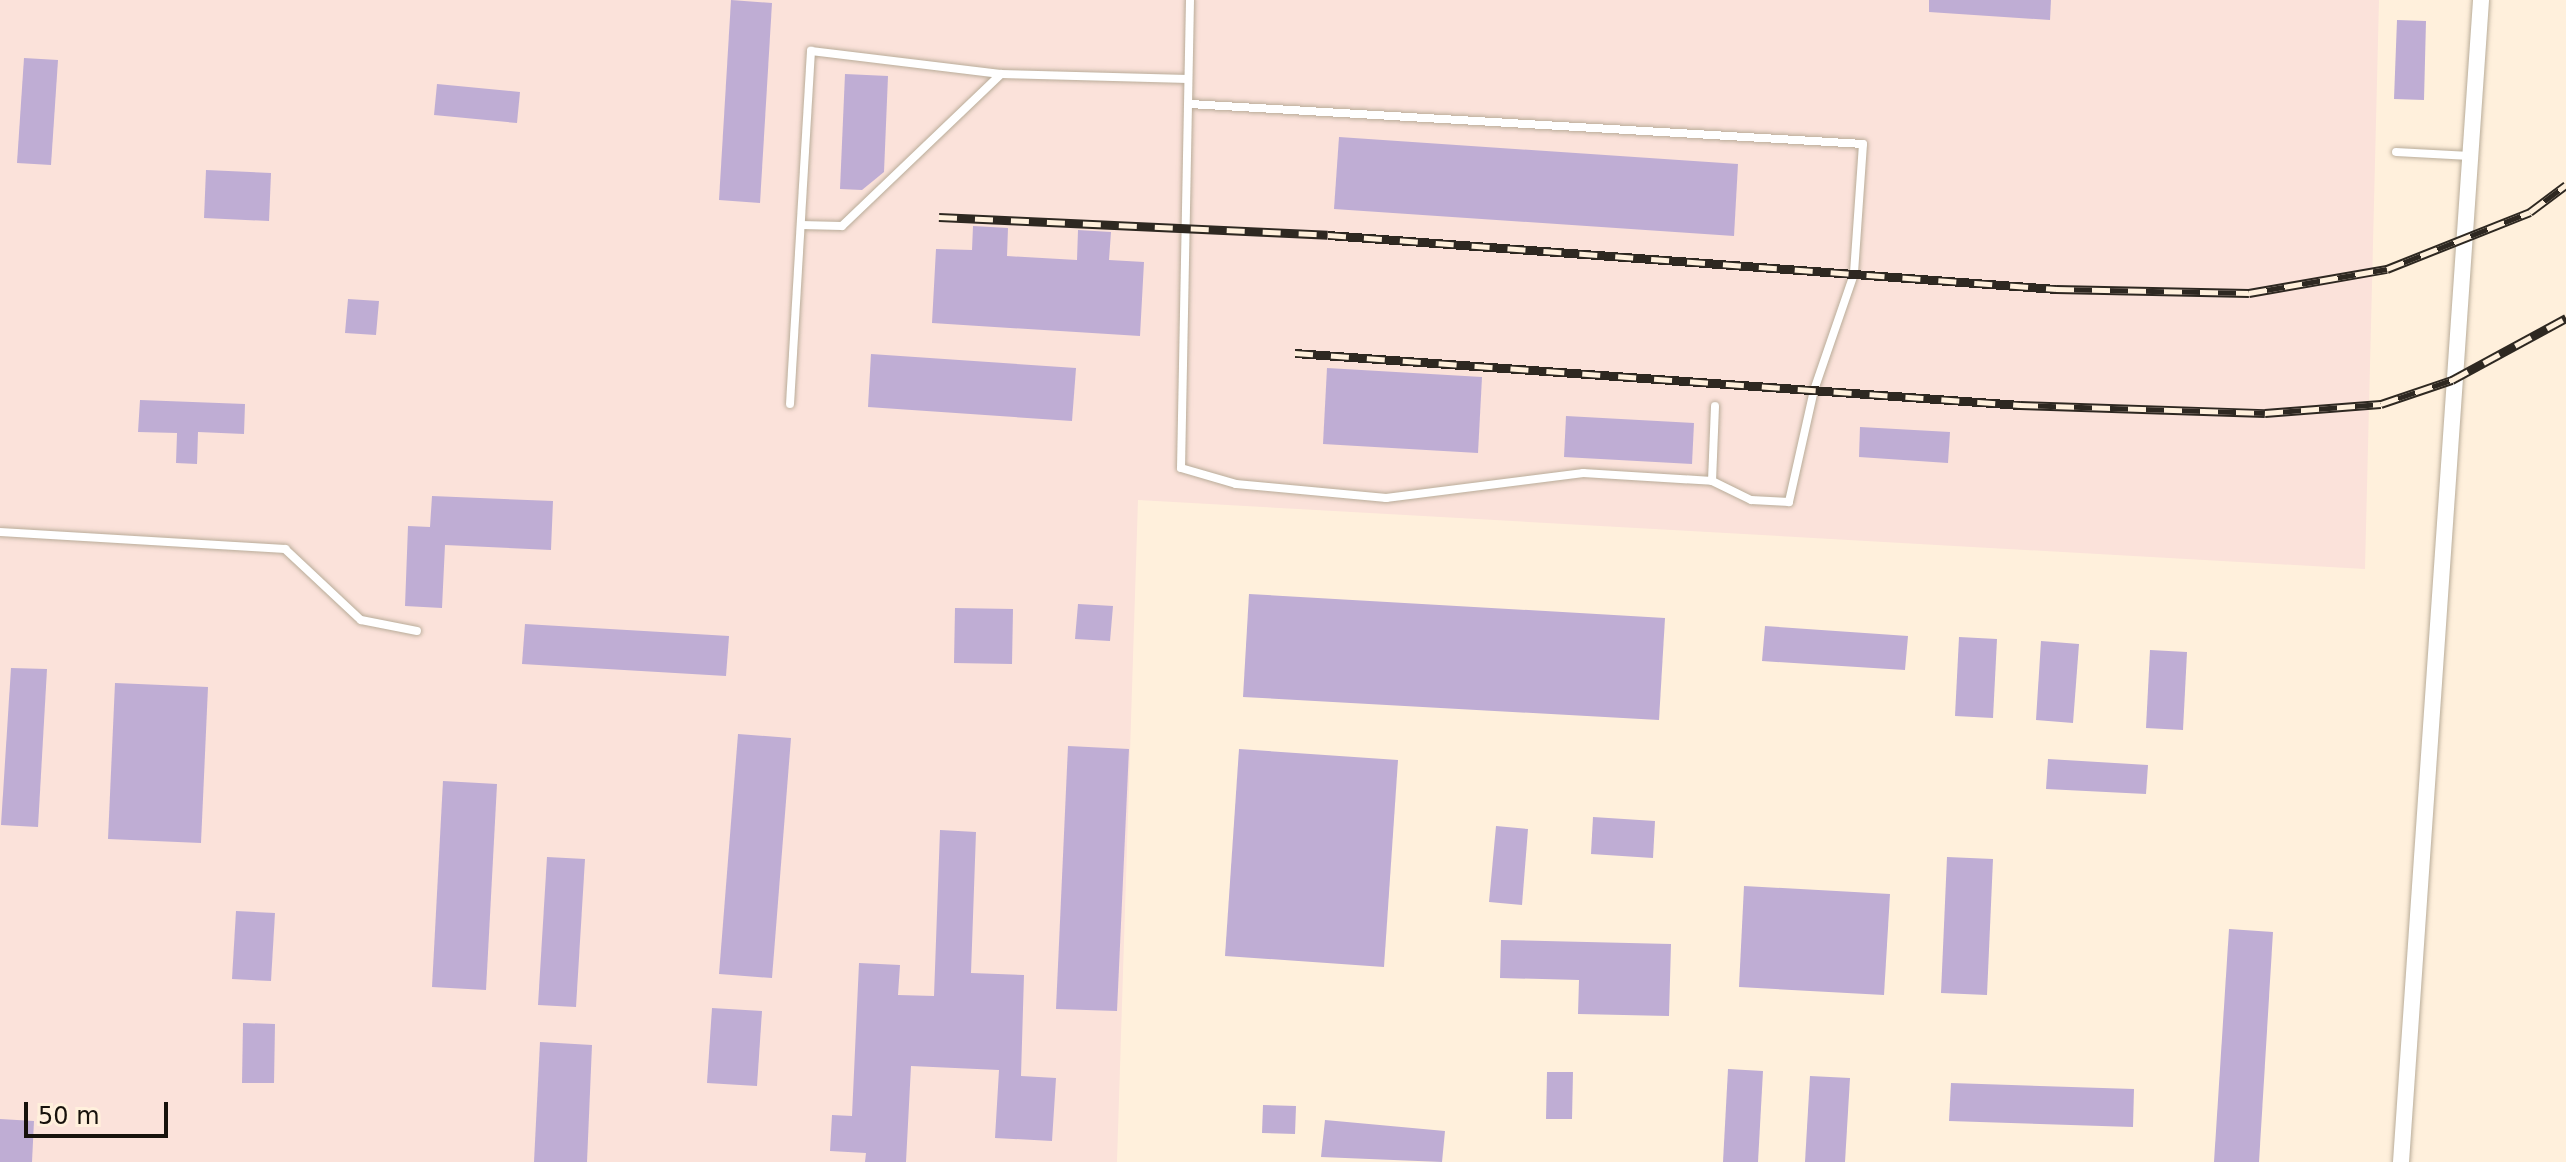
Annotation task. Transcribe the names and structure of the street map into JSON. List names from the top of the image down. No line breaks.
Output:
{"scale_bar":"50 m"}
